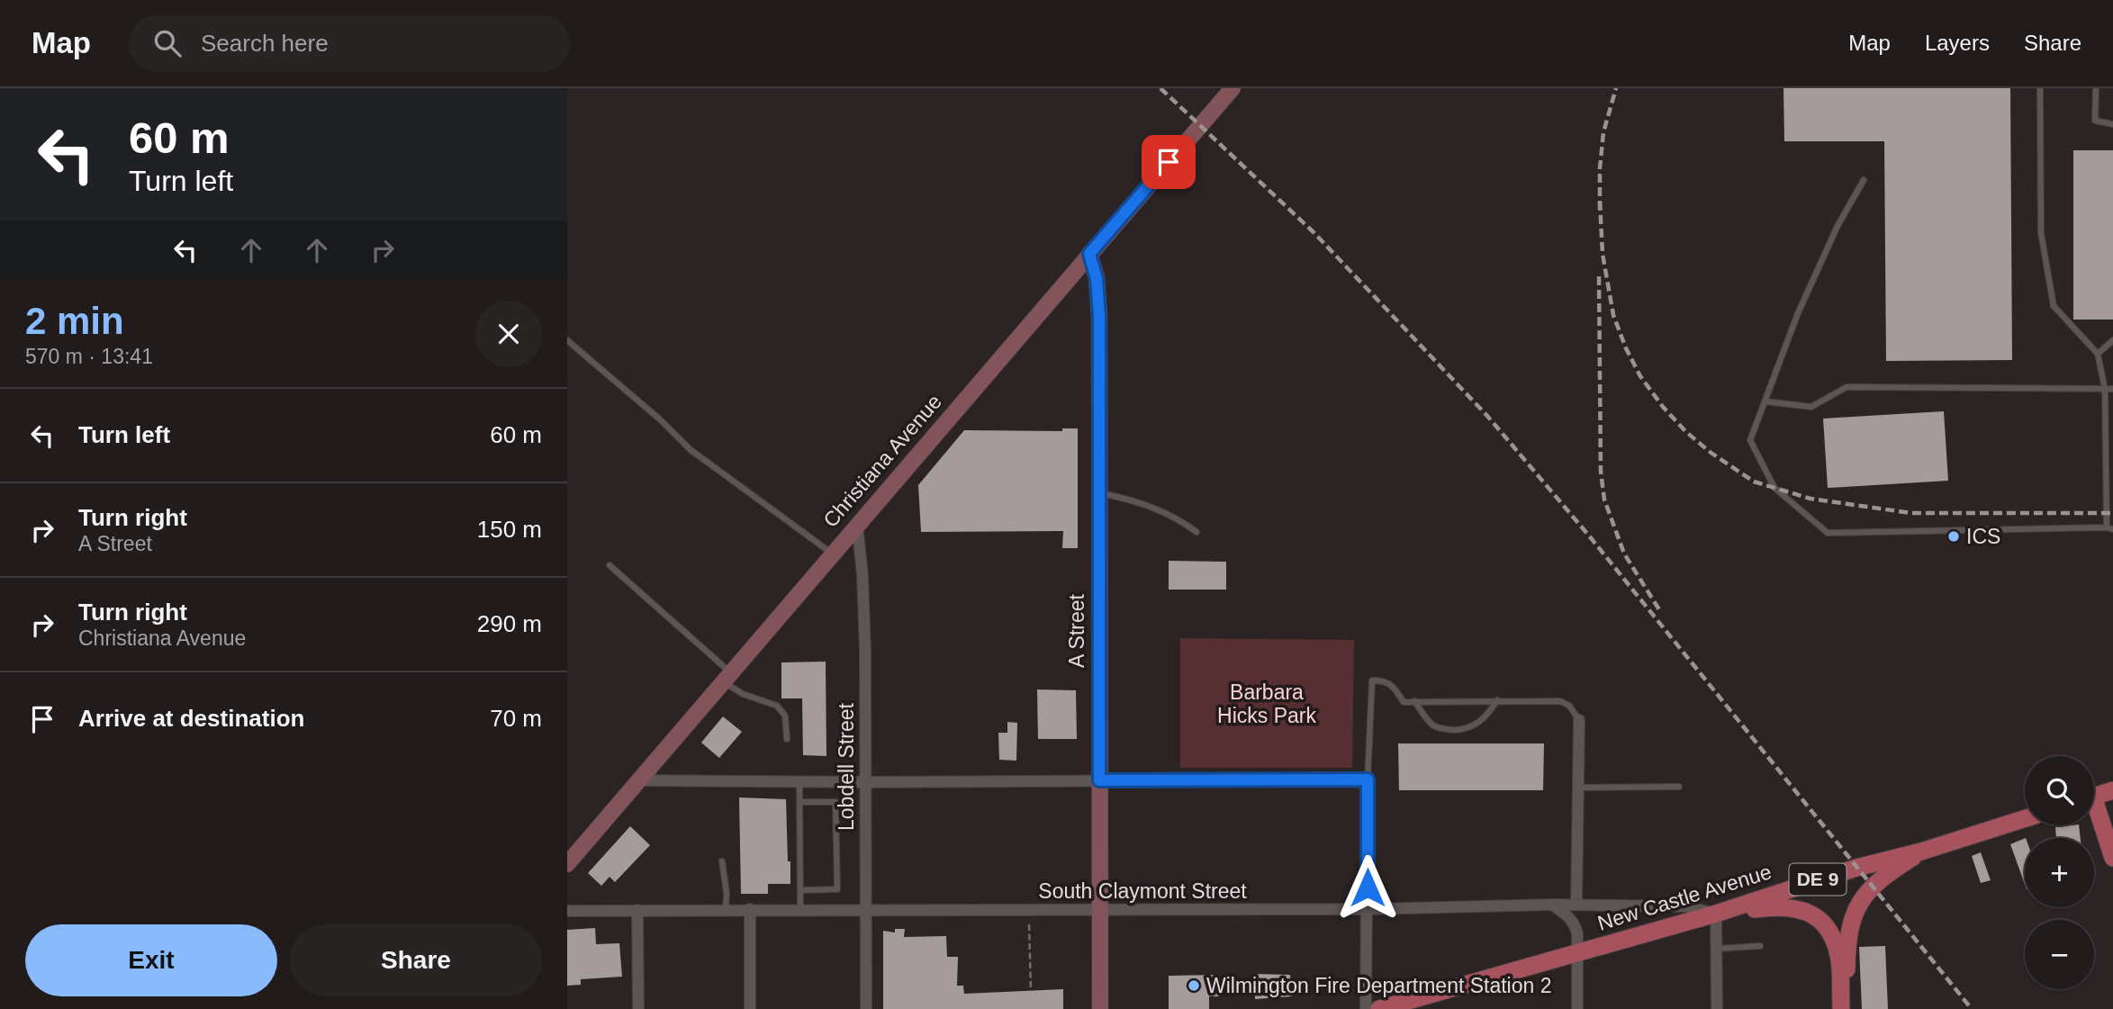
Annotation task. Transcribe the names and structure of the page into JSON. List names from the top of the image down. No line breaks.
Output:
{"streets":{"main road":["Christiana Avenue","A Street","DE 9","New Castle Avenue"],"street":["Lobdell Street","South Claymont Street"]},"crossings":[["Christiana Avenue","A Street"],["Christiana Avenue","Lobdell Street"],["A Street","South Claymont Street"],["Lobdell Street","South Claymont Street"],["South Claymont Street","New Castle Avenue"]],"parks":["Barbara Hicks Park"],"places":["ICS","Wilmington Fire Department Station 2"],"page":{"header":"Map","search":"Search here","nav":["Map","Layers","Share"],"turn":["60 m","Turn left"],"heading":["2 min","570 m · 13:41"],"list":[{"name":"Turn left","value":"60 m"},{"name":"Turn right","note":"A Street","value":"150 m"},{"name":"Turn right","note":"Christiana Avenue","value":"290 m"},{"name":"Arrive at destination","value":"70 m"}],"map_buttons":["+","−"],"buttons":["Exit","Share"]}}
